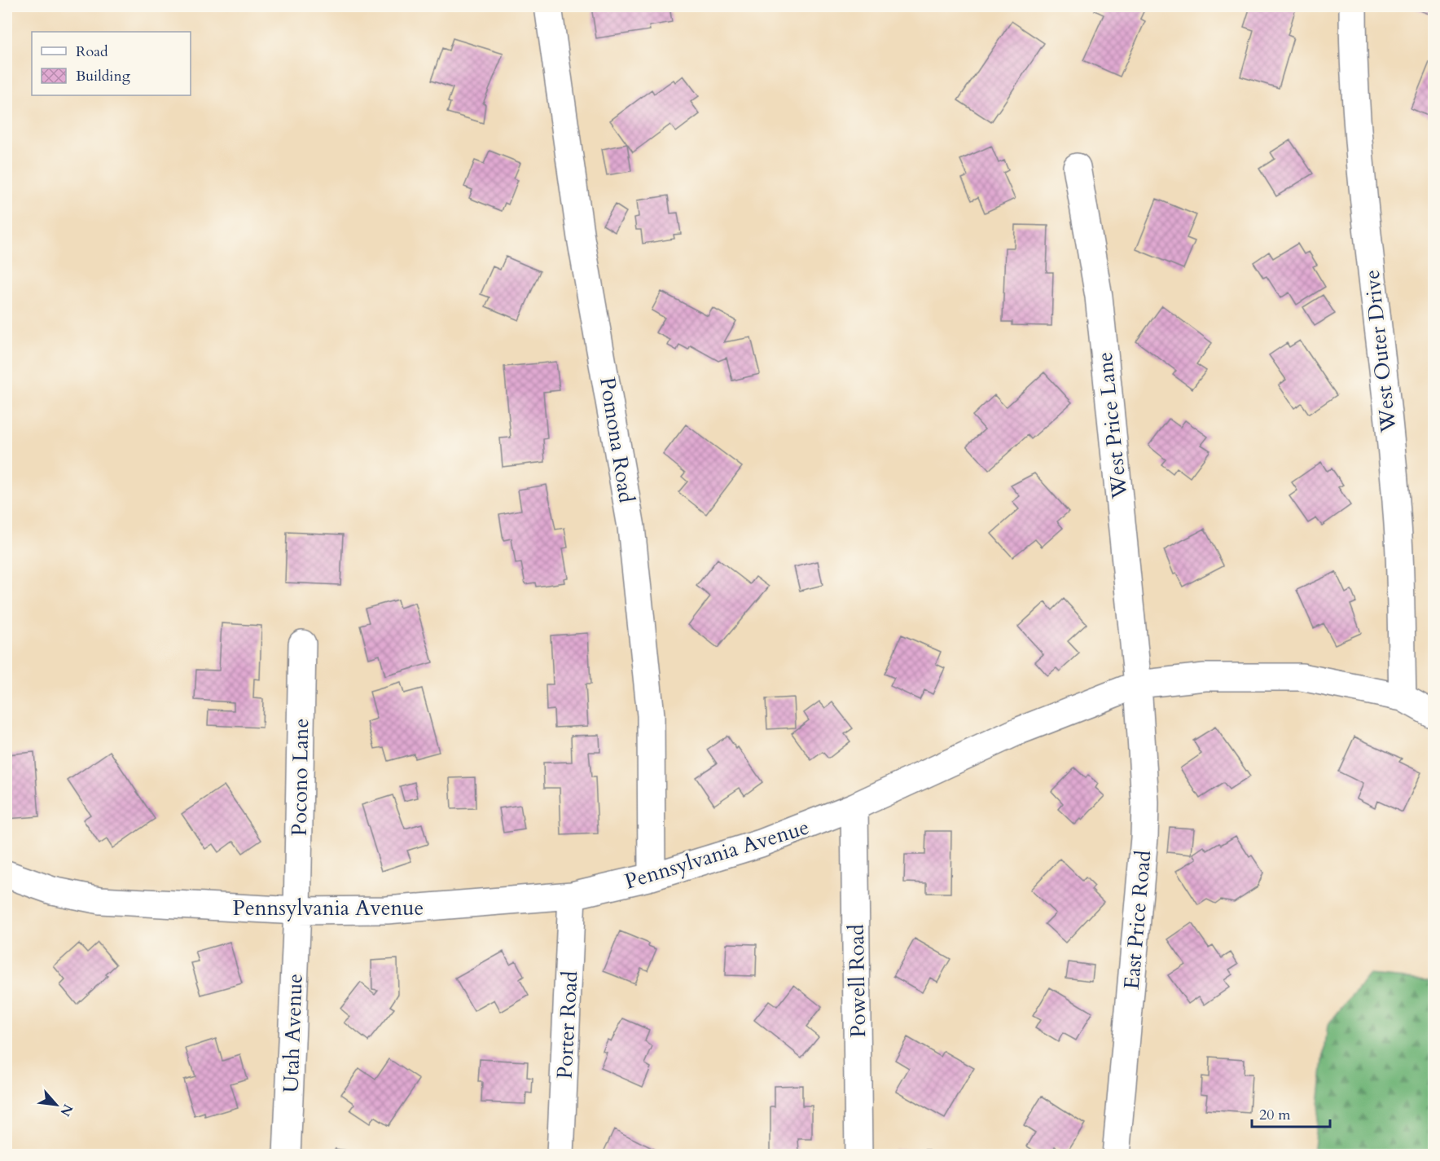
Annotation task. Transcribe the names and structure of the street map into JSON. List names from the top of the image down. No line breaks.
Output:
{"streets":{"street":["West Outer Drive","West Price Lane","Pomona Road","Pocono Lane","Pennsylvania Avenue","East Price Road","Powell Road","Porter Road","Utah Avenue"]},"crossings":[["West Outer Drive","Pennsylvania Avenue"],["West Price Lane","Pennsylvania Avenue"],["West Price Lane","East Price Road"],["Pomona Road","Pennsylvania Avenue"],["Pocono Lane","Pennsylvania Avenue"],["Pocono Lane","Utah Avenue"],["Pennsylvania Avenue","East Price Road"],["Pennsylvania Avenue","Powell Road"],["Pennsylvania Avenue","Porter Road"],["Pennsylvania Avenue","Utah Avenue"]],"legend":["Road","Building"],"scale_bar":"20 m","north":"bottom right"}
